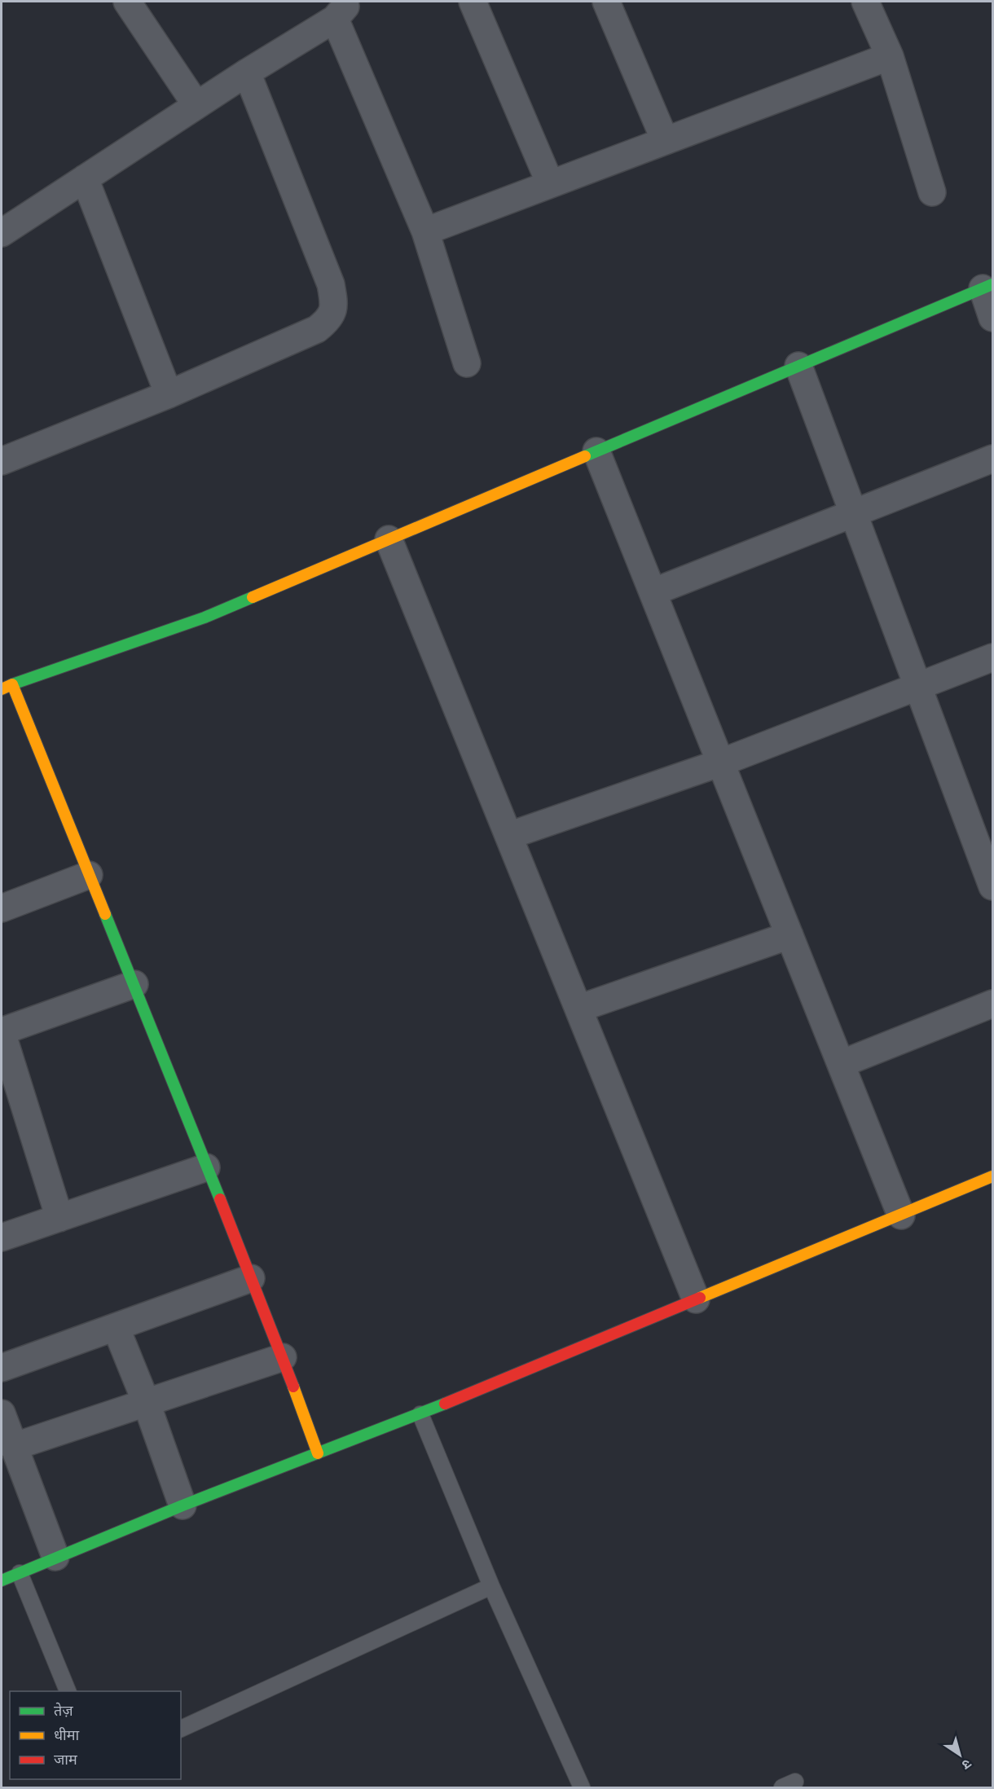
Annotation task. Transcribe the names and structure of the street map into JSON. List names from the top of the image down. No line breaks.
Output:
{"legend":["तेज़","धीमा","जाम"],"north":"bottom right"}
